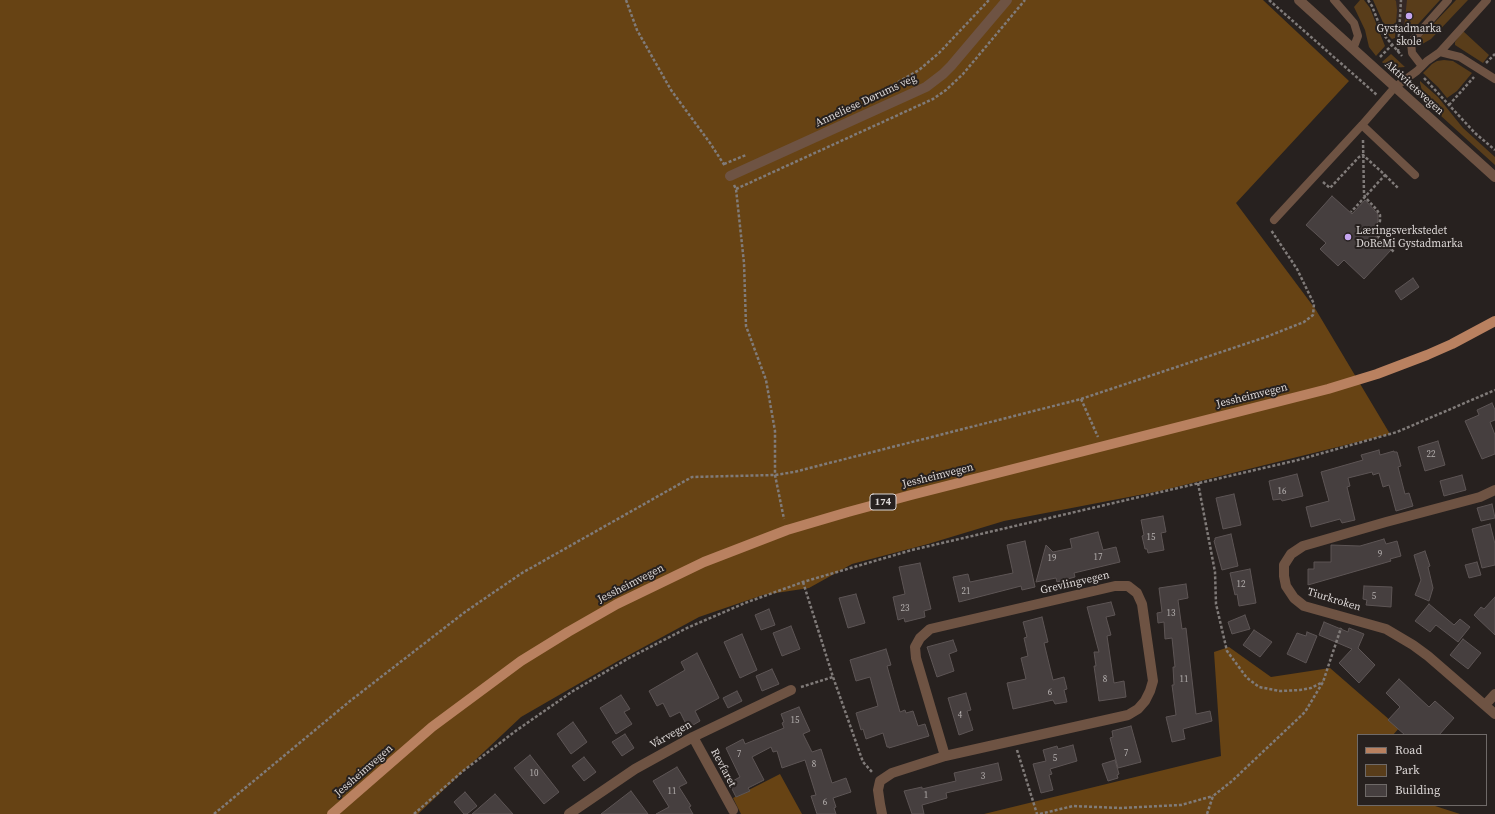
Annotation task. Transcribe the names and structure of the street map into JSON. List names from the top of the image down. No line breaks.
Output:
{"streets":{"main road":["Jessheimvegen","174"],"street":["Aktivitetsvegen","Anneliese Dørums veg","Grevlingvegen","Tiurkroken","Vårvegen","Revfaret"]},"crossings":[["Vårvegen","Revfaret"]],"places":["Gystadmarka skole","Læringsverkstedet DoReMi Gystadmarka"],"house_numbers":["22","16","15","9","17","19","12","21","5","23","13","8","11","6","4","15","7","7","5","8","10","3","11","1","6"],"legend":["Road","Park","Building"]}
